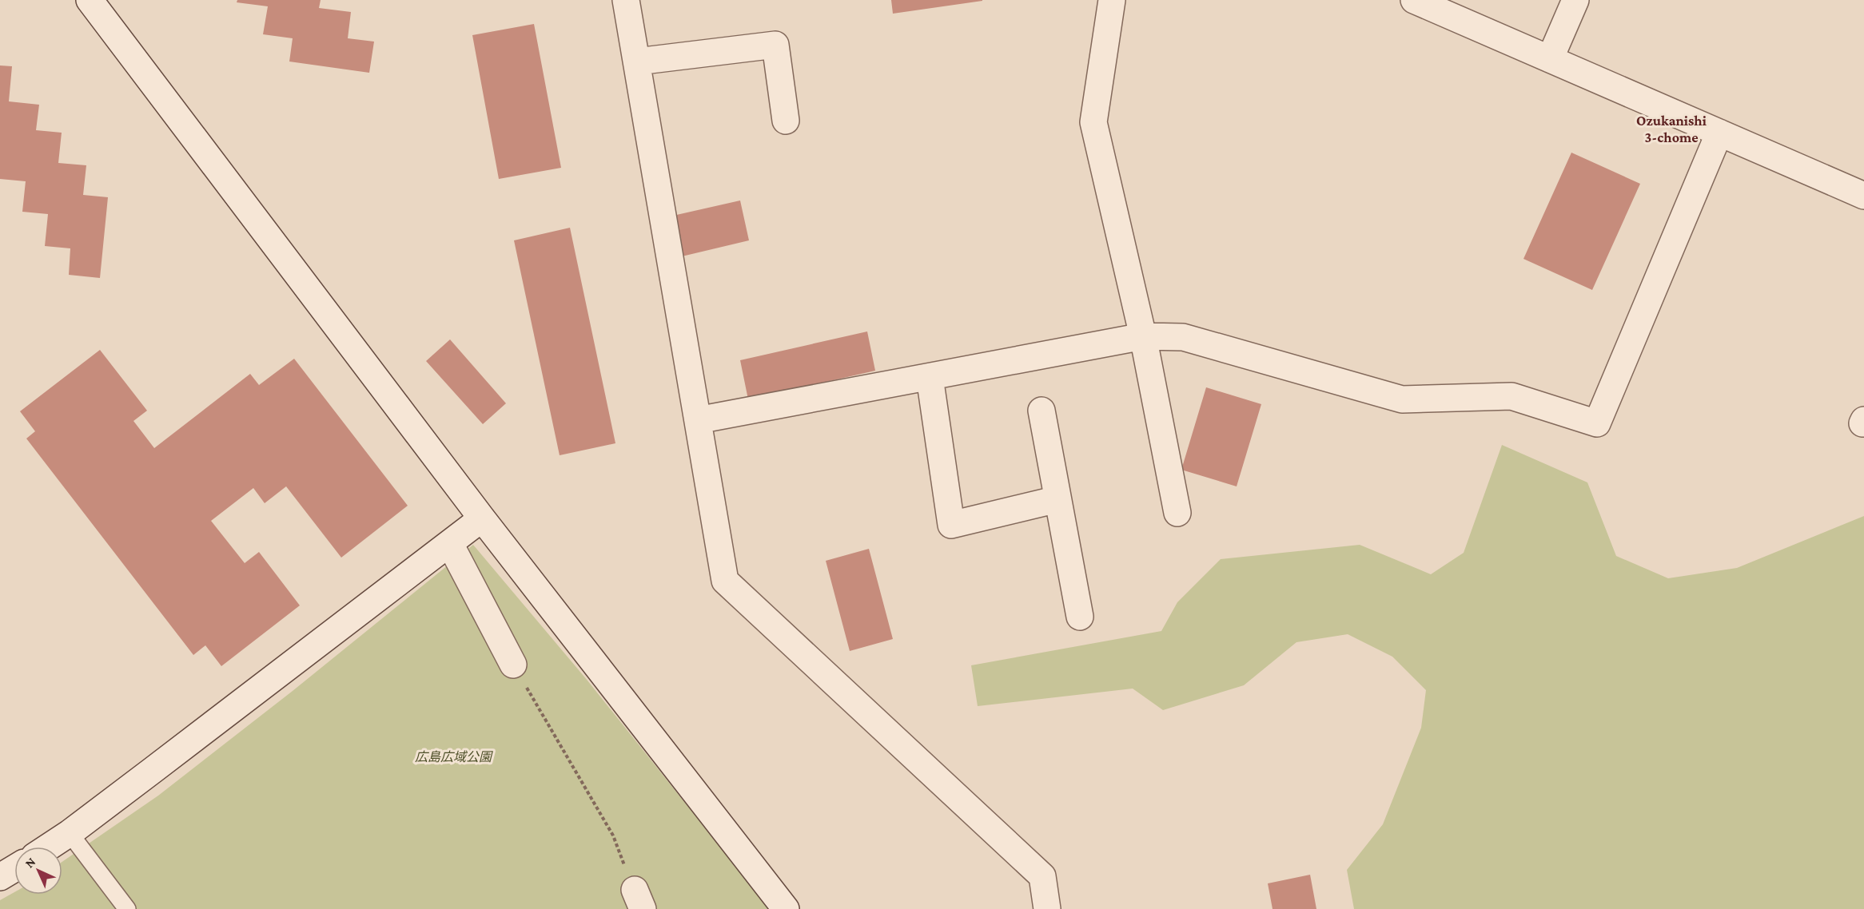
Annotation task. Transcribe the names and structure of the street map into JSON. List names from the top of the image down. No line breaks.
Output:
{"districts":["Ozukanishi 3-chome"],"parks":["広島広域公園"],"north":"top left"}
